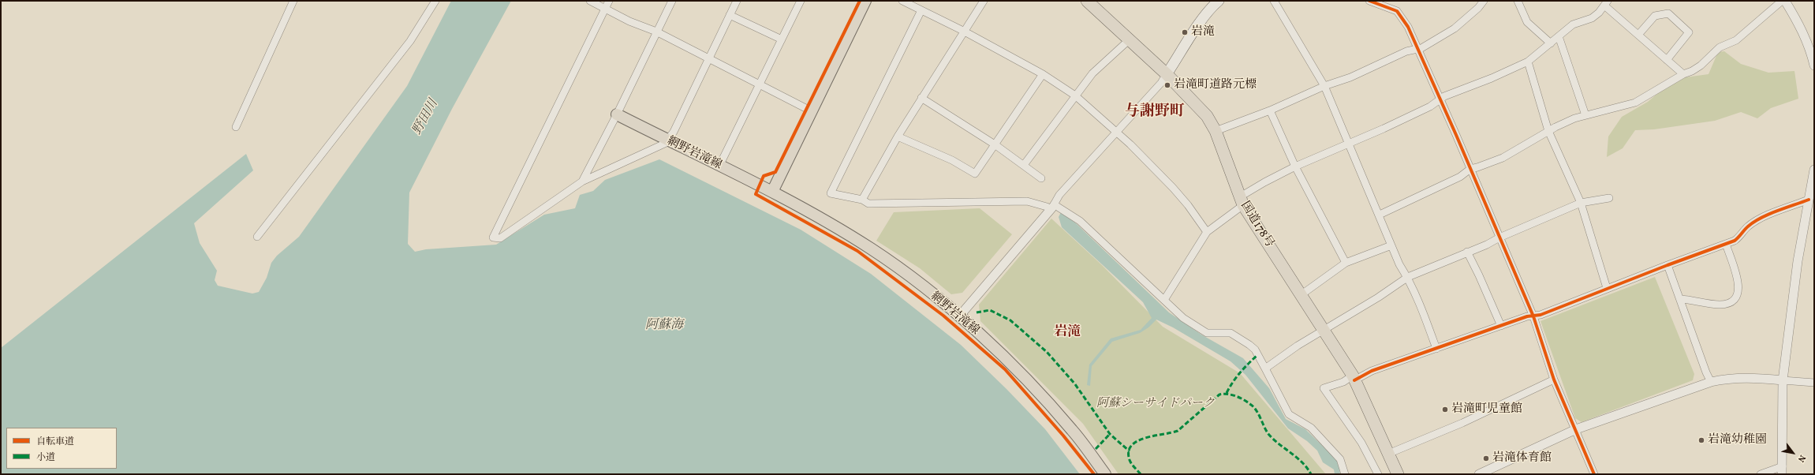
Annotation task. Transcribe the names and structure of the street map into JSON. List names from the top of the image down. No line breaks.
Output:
{"streets":{"highway":["国道178号"],"main road":["網野岩滝線"]},"districts":["与謝野町","岩滝"],"water":["野田川","阿蘇海"],"parks":["阿蘇シーサイドパーク"],"places":["岩滝","岩滝町道路元標","岩滝町児童館","岩滝幼稚園","岩滝体育館"],"legend":["自転車道","小道"],"north":"bottom right"}
